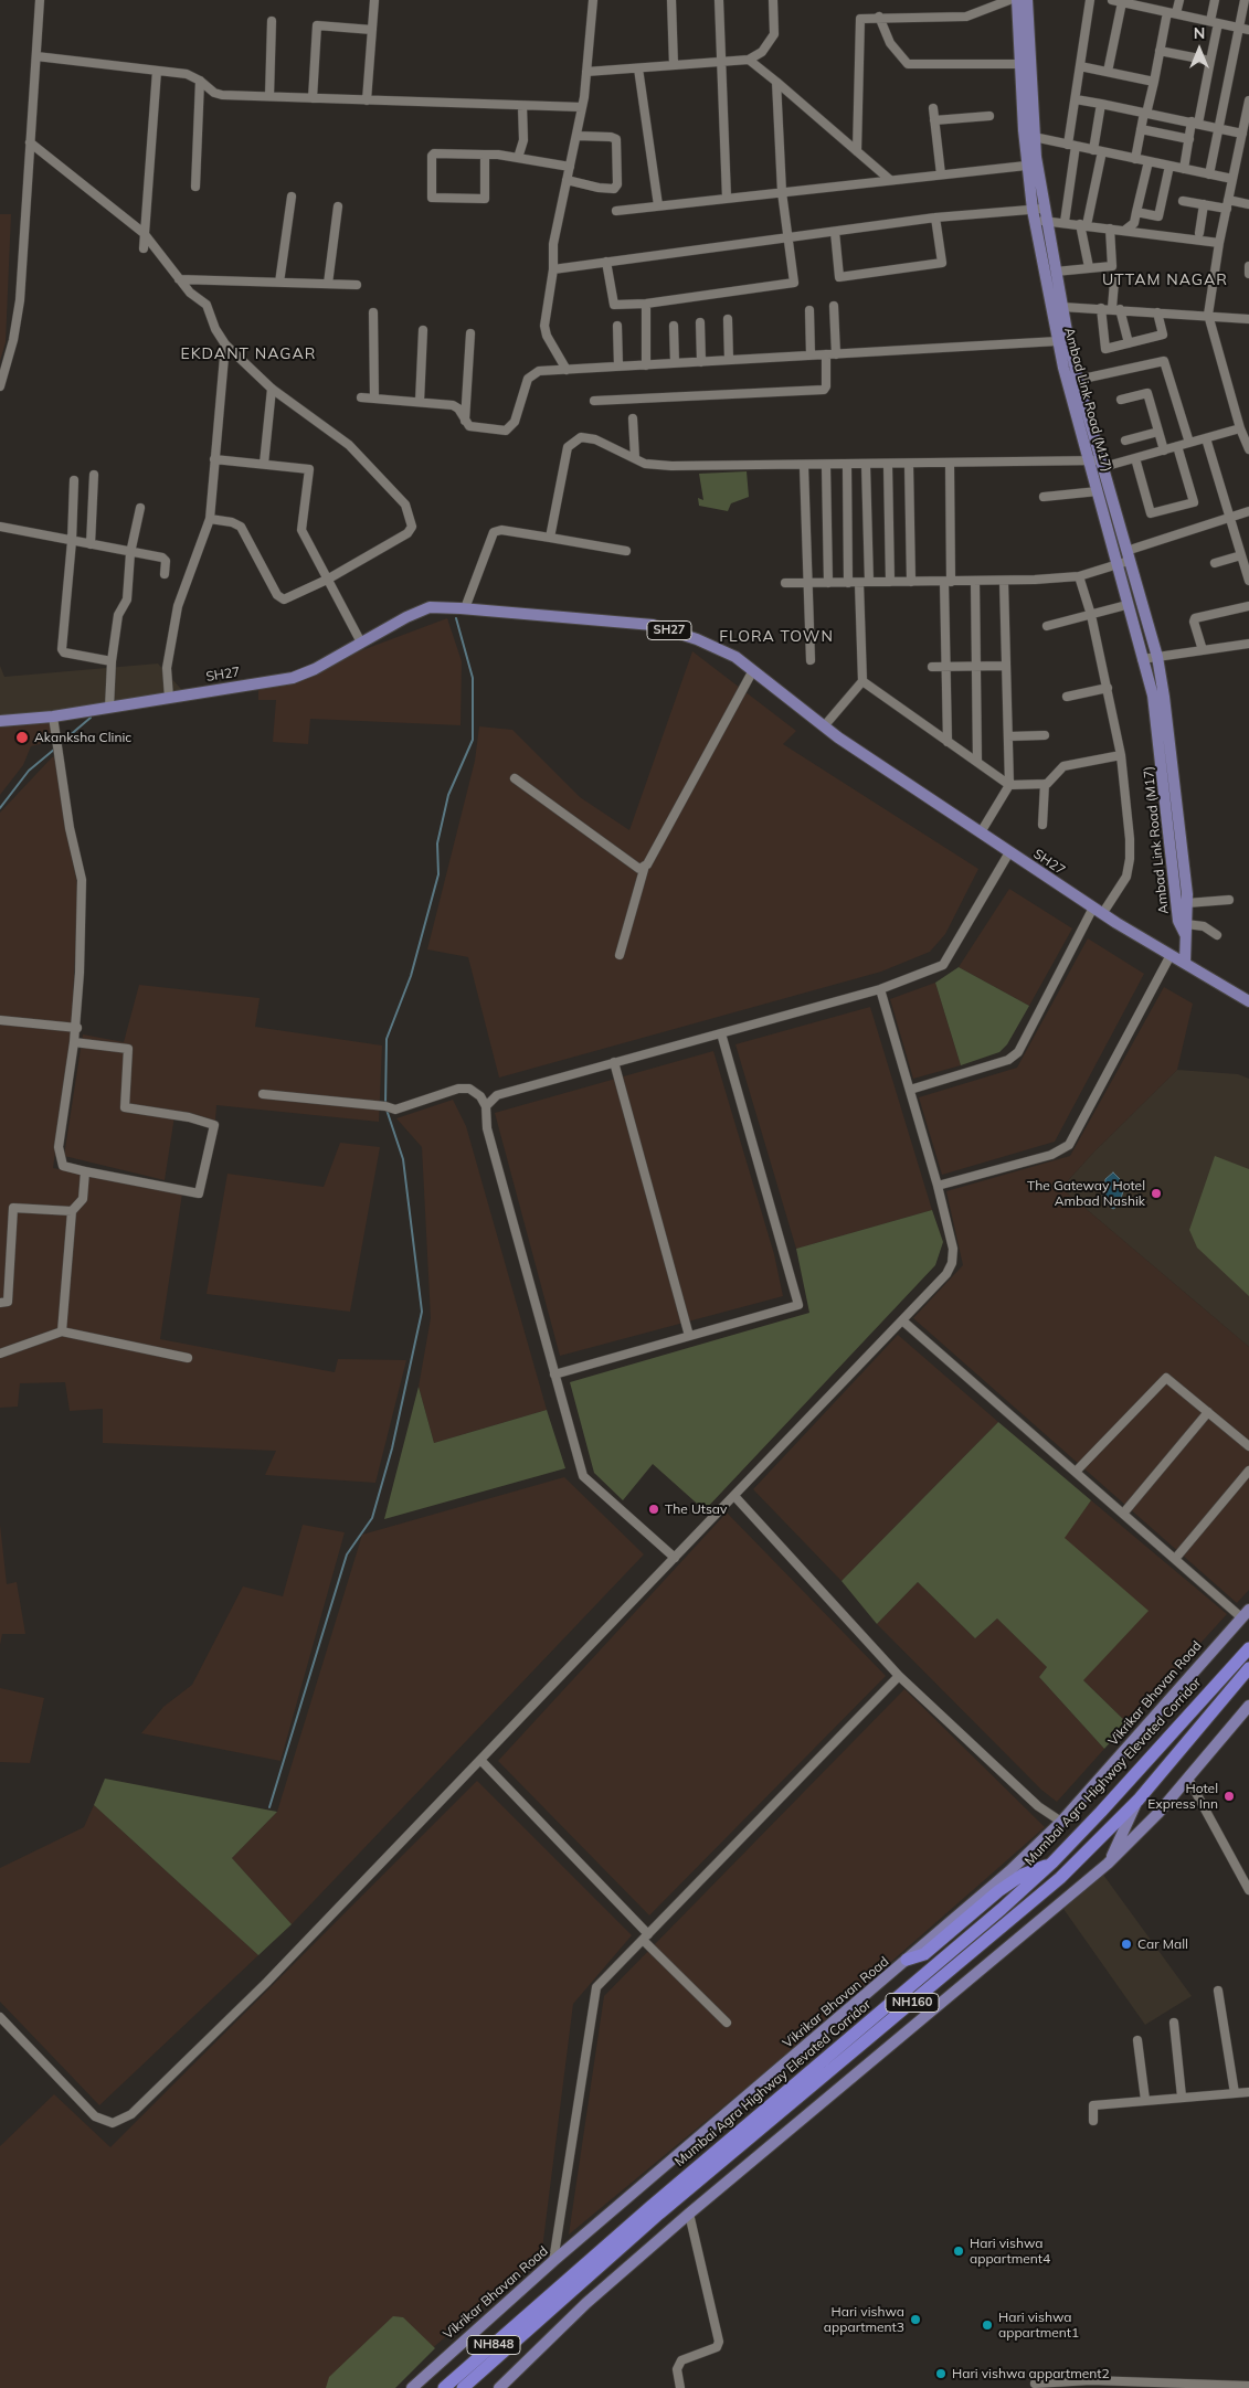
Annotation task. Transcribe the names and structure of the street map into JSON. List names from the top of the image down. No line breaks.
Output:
{"streets":{"highway":["Mumbai Agra Highway Elevated Corridor","NH160","NH848"],"main road":["Ambad Link Road (M17)","SH27","Vikrikar Bhavan Road"]},"districts":["UTTAM NAGAR","EKDANT NAGAR","FLORA TOWN"],"places":["Akanksha Clinic","The Gateway Hotel Ambad Nashik","The Utsav","Hotel Express Inn","Car Mall","Hari vishwa appartment4","Hari vishwa appartment3","Hari vishwa appartment1","Hari vishwa appartment2"],"north":"top"}
